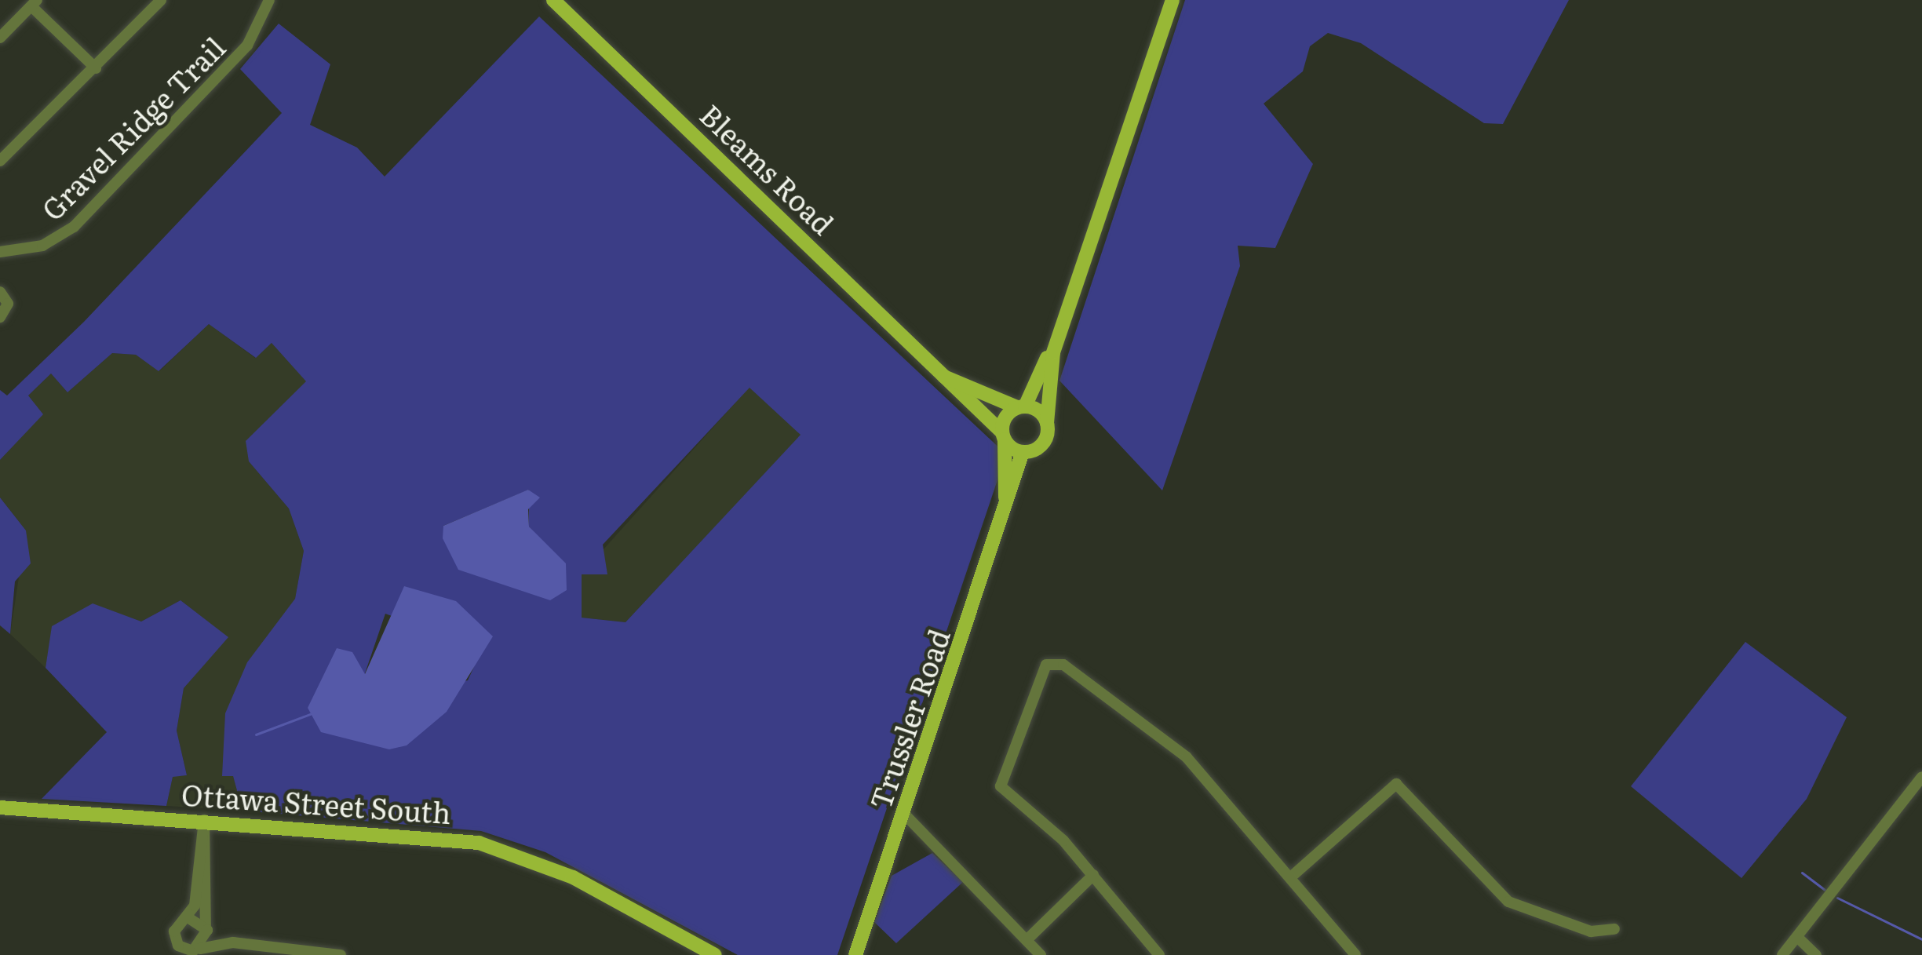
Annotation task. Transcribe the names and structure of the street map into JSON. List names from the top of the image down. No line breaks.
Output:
{"streets":{"main road":["Bleams Road","Trussler Road","Ottawa Street South"],"street":["Gravel Ridge Trail"]},"crossings":[["Bleams Road","Trussler Road"]]}
